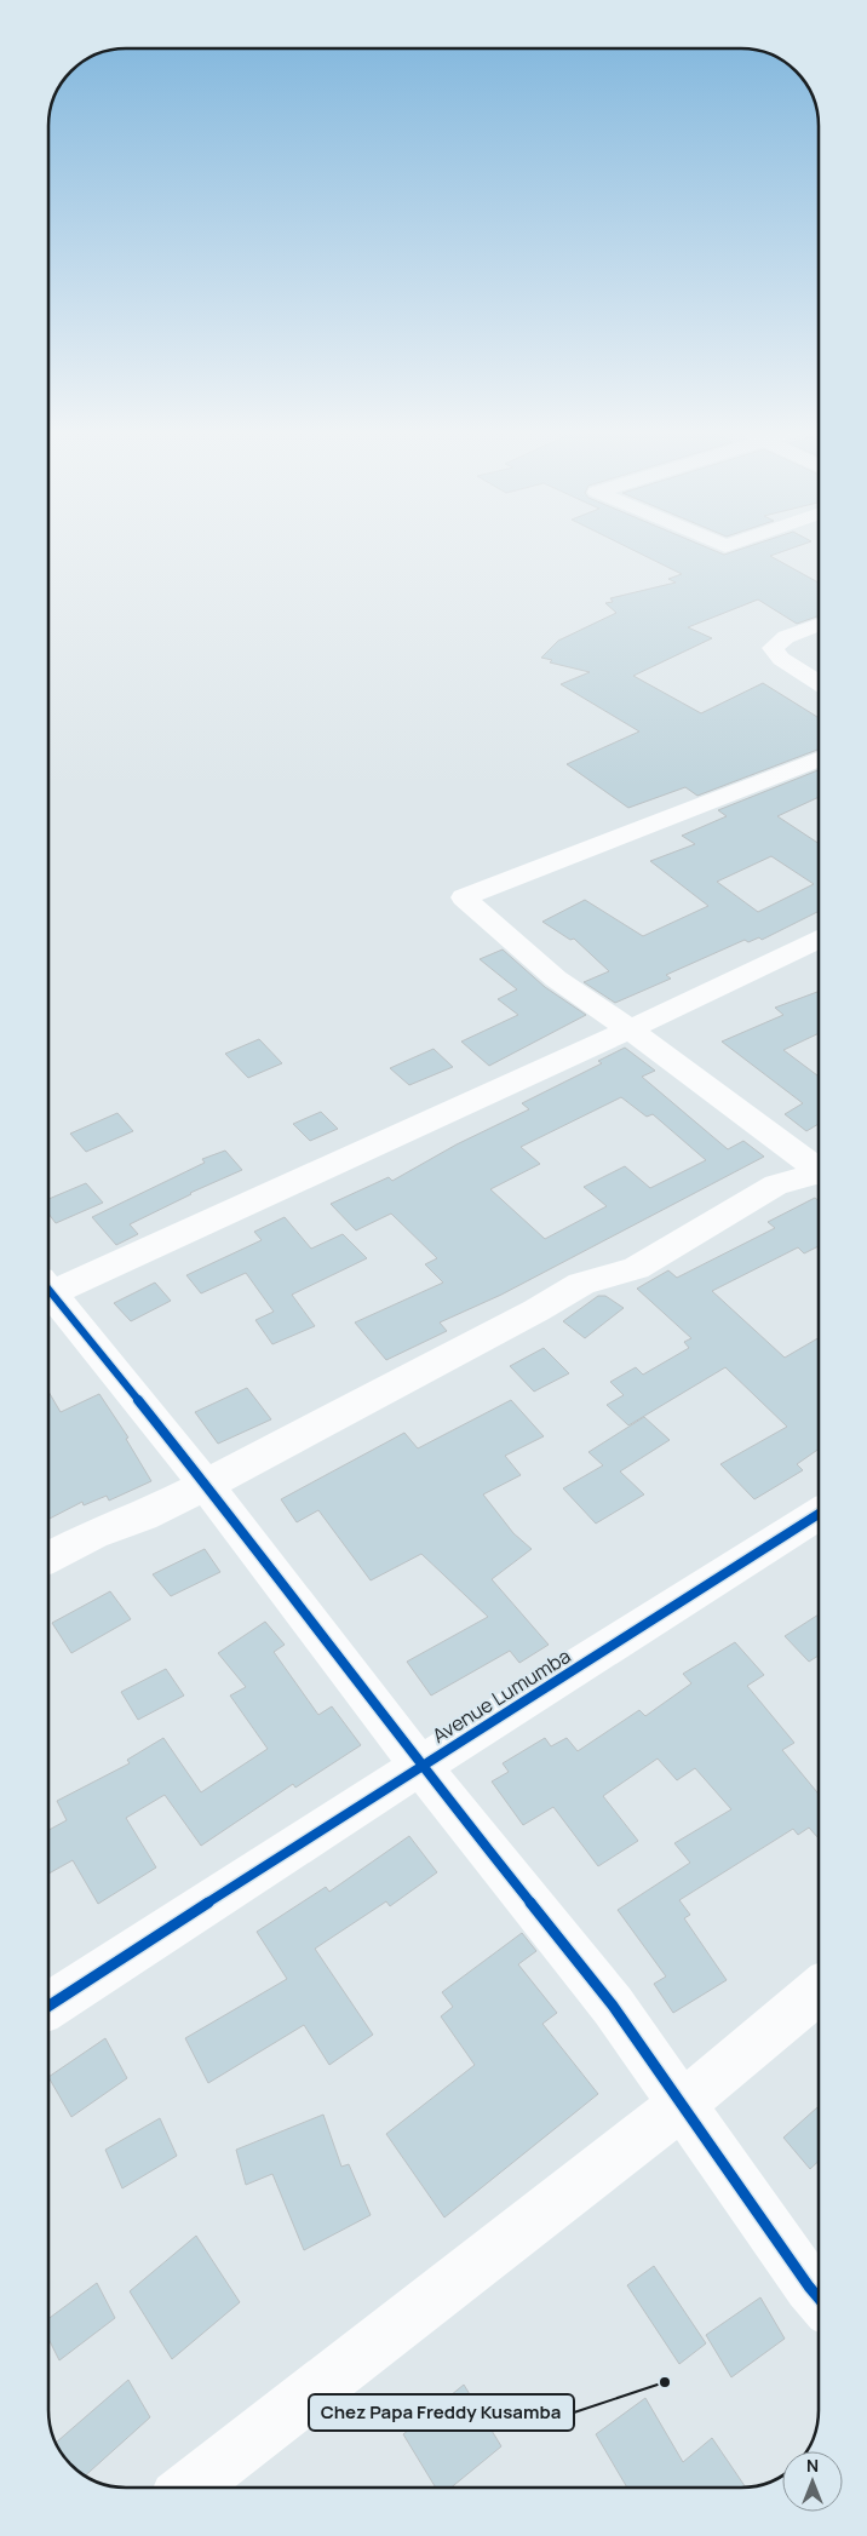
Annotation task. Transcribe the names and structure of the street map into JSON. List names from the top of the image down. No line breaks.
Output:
{"streets":{"street":["Avenue Lumumba"]},"places":["Chez Papa Freddy Kusamba"],"north":"top"}
